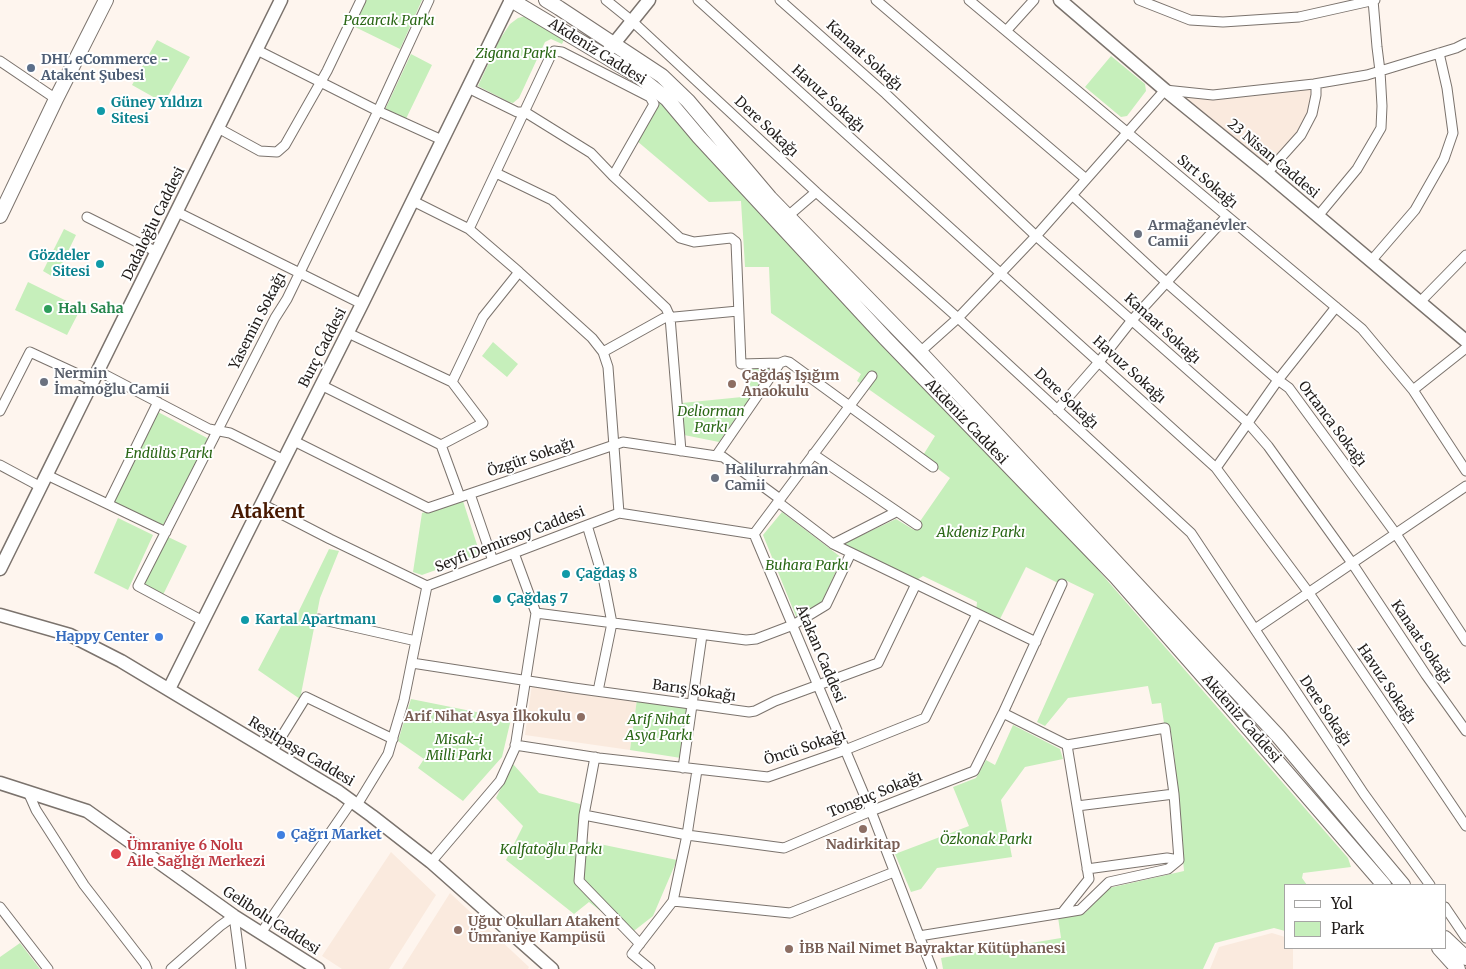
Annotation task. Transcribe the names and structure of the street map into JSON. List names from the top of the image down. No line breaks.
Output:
{"streets":{"main road":["Akdeniz Caddesi"],"street":["Kanaat Sokağı","Havuz Sokağı","Dere Sokağı","23 Nisan Caddesi","Sırt Sokağı","Dadaloğlu Caddesi","Yasemin Sokağı","Burç Caddesi","Ortanca Sokağı","Özgür Sokağı","Seyfi Demirsoy Caddesi","Atakan Caddesi","Barış Sokağı","Öncü Sokağı","Reşitpaşa Caddesi","Tonguç Sokağı","Gelibolu Caddesi"]},"crossings":[["Akdeniz Caddesi","Burç Caddesi"],["Yasemin Sokağı","Burç Caddesi"],["Burç Caddesi","Özgür Sokağı"],["Burç Caddesi","Seyfi Demirsoy Caddesi"],["Burç Caddesi","Reşitpaşa Caddesi"],["Özgür Sokağı","Barış Sokağı"],["Özgür Sokağı","Öncü Sokağı"],["Özgür Sokağı","Tonguç Sokağı"],["Seyfi Demirsoy Caddesi","Atakan Caddesi"],["Atakan Caddesi","Barış Sokağı"],["Atakan Caddesi","Öncü Sokağı"],["Atakan Caddesi","Tonguç Sokağı"]],"districts":["Atakent"],"parks":["Pazarcık Parkı","Zigana Parkı","Deliorman Parkı","Endülüs Parkı","Akdeniz Parkı","Buhara Parkı","Arif Nihat Asya Parkı","Misak-i Milli Parkı","Özkonak Parkı","Kalfatoğlu Parkı"],"places":["DHL eCommerce - Atakent Şubesi","Güney Yıldızı Sitesi","Armağanevler Camii","Gözdeler Sitesi","Halı Saha","Nermin İmamoğlu Camii","Çağdaş Işığım Anaokulu","Halilurrahman Camii","Çağdaş 8","Çağdaş 7","Kartal Apartmanı","Happy Center","Arif Nihat Asya İlkokulu","Nadirkitap","Çağrı Market","Ümraniye 6 Nolu Aile Sağlığı Merkezi","Uğur Okulları Atakent Ümraniye Kampüsü","İBB Nail Nimet Bayraktar Kütüphanesi"],"legend":["Yol","Park"]}
